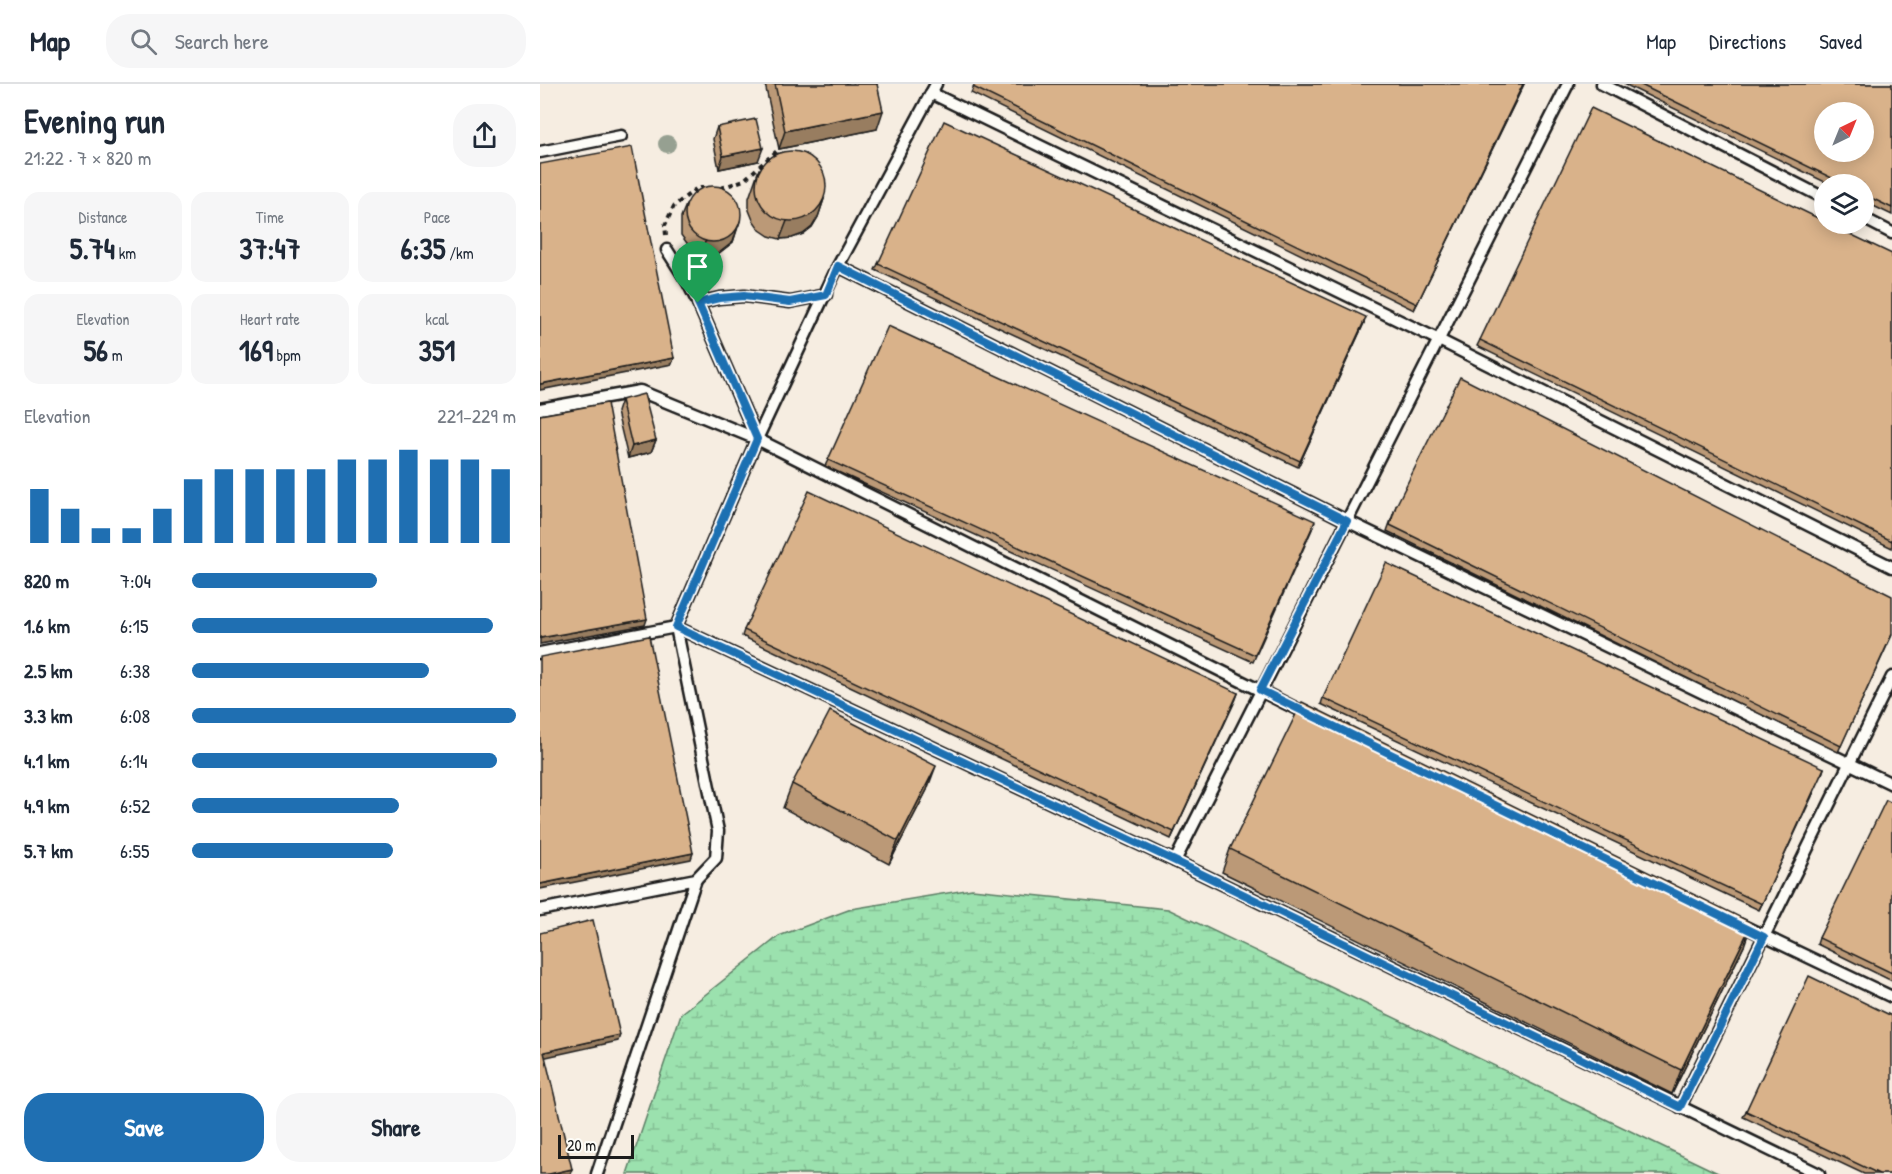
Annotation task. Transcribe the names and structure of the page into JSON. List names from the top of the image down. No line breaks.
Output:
{"scale_bar":"20 m","north":"top right","page":{"header":"Map","search":"Search here","nav":["Map","Directions","Saved"],"heading":["Evening run","21:22 · 7 × 820 m"],"stats":[["Distance","5.74 km"],["Time","37:47"],["Pace","6:35 /km"],["Elevation","56 m"],["Heart rate","169 bpm"],["kcal","351"]],"chart":["Elevation","221–229 m"],"list":[{"name":"820 m","note":"7:04"},{"name":"1.6 km","note":"6:15"},{"name":"2.5 km","note":"6:38"},{"name":"3.3 km","note":"6:08"},{"name":"4.1 km","note":"6:14"},{"name":"4.9 km","note":"6:52"},{"name":"5.7 km","note":"6:55"}],"buttons":["Save","Share"],"scale":"20 m"}}
